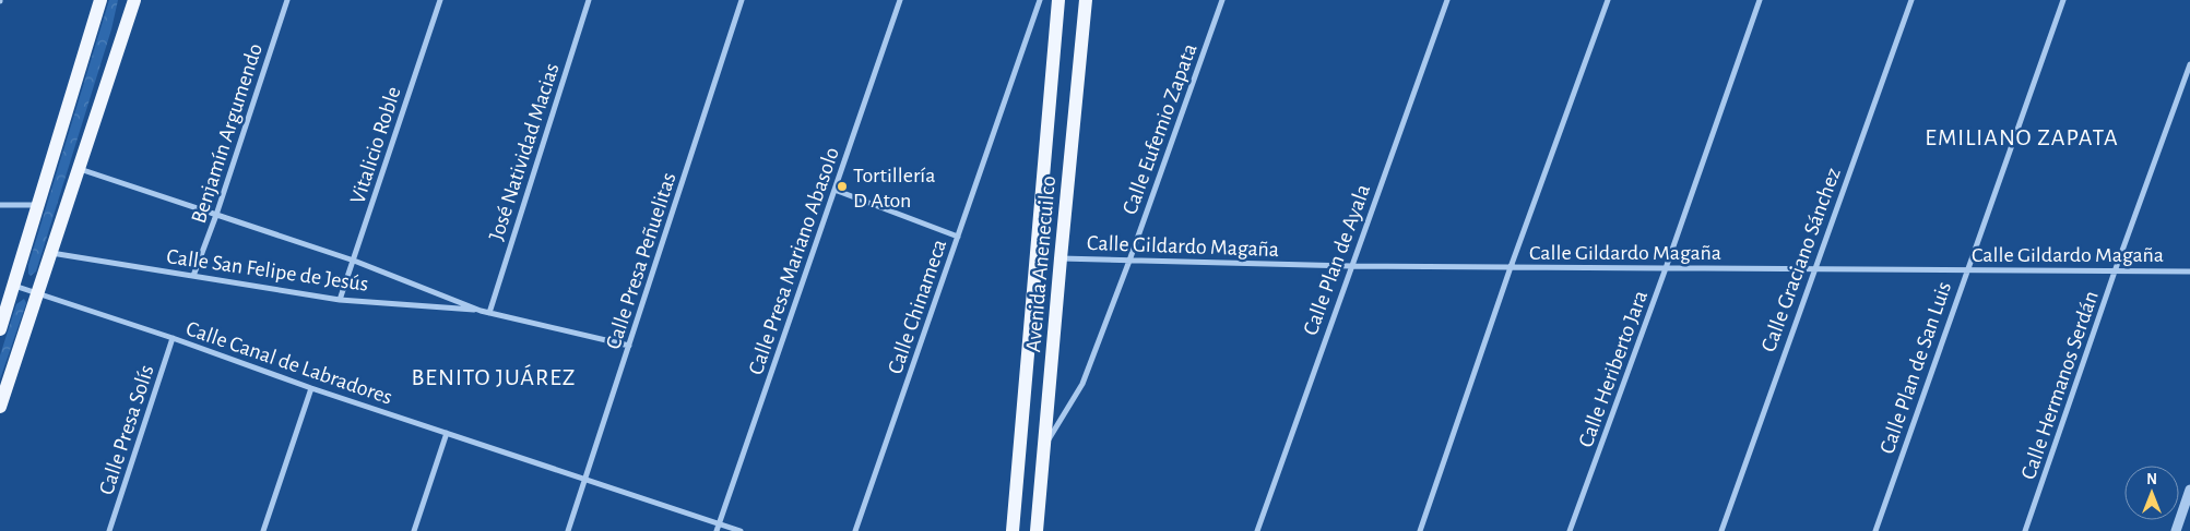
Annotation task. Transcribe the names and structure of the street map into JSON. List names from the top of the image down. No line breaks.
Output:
{"streets":{"main road":["Avenida Anenecuilco"],"street":["Calle Eufemio Zapata","Benjamín Argumendo","Vitalicio Roble","José Natividad Macias","Calle Gildardo Magaña","Calle Plan de Ayala","Calle Graciano Sánchez","Calle Presa Peñuelitas","Calle Presa Mariano Abasolo","Calle San Felipe de Jesús","Calle Chinameca","Calle Canal de Labradores","Calle Plan de San Luis","Calle Heriberto Jara","Calle Hermanos Serdán","Calle Presa Solís"]},"crossings":[["Calle Eufemio Zapata","Calle Gildardo Magaña"],["Calle Eufemio Zapata","Avenida Anenecuilco"],["Benjamín Argumendo","Calle San Felipe de Jesús"],["Vitalicio Roble","Calle San Felipe de Jesús"],["José Natividad Macias","Calle San Felipe de Jesús"],["Calle Gildardo Magaña","Calle Plan de Ayala"],["Calle Gildardo Magaña","Calle Graciano Sánchez"],["Calle Gildardo Magaña","Avenida Anenecuilco"],["Calle Gildardo Magaña","Calle Plan de San Luis"],["Calle Gildardo Magaña","Calle Heriberto Jara"],["Calle Gildardo Magaña","Calle Hermanos Serdán"],["Calle Presa Peñuelitas","Calle San Felipe de Jesús"],["Calle Presa Peñuelitas","Calle Canal de Labradores"],["Calle Presa Mariano Abasolo","Calle Canal de Labradores"],["Calle Canal de Labradores","Calle Presa Solís"]],"districts":["EMILIANO ZAPATA","BENITO JUÁREZ"],"places":["Tortillería D Aton"],"north":"top"}
